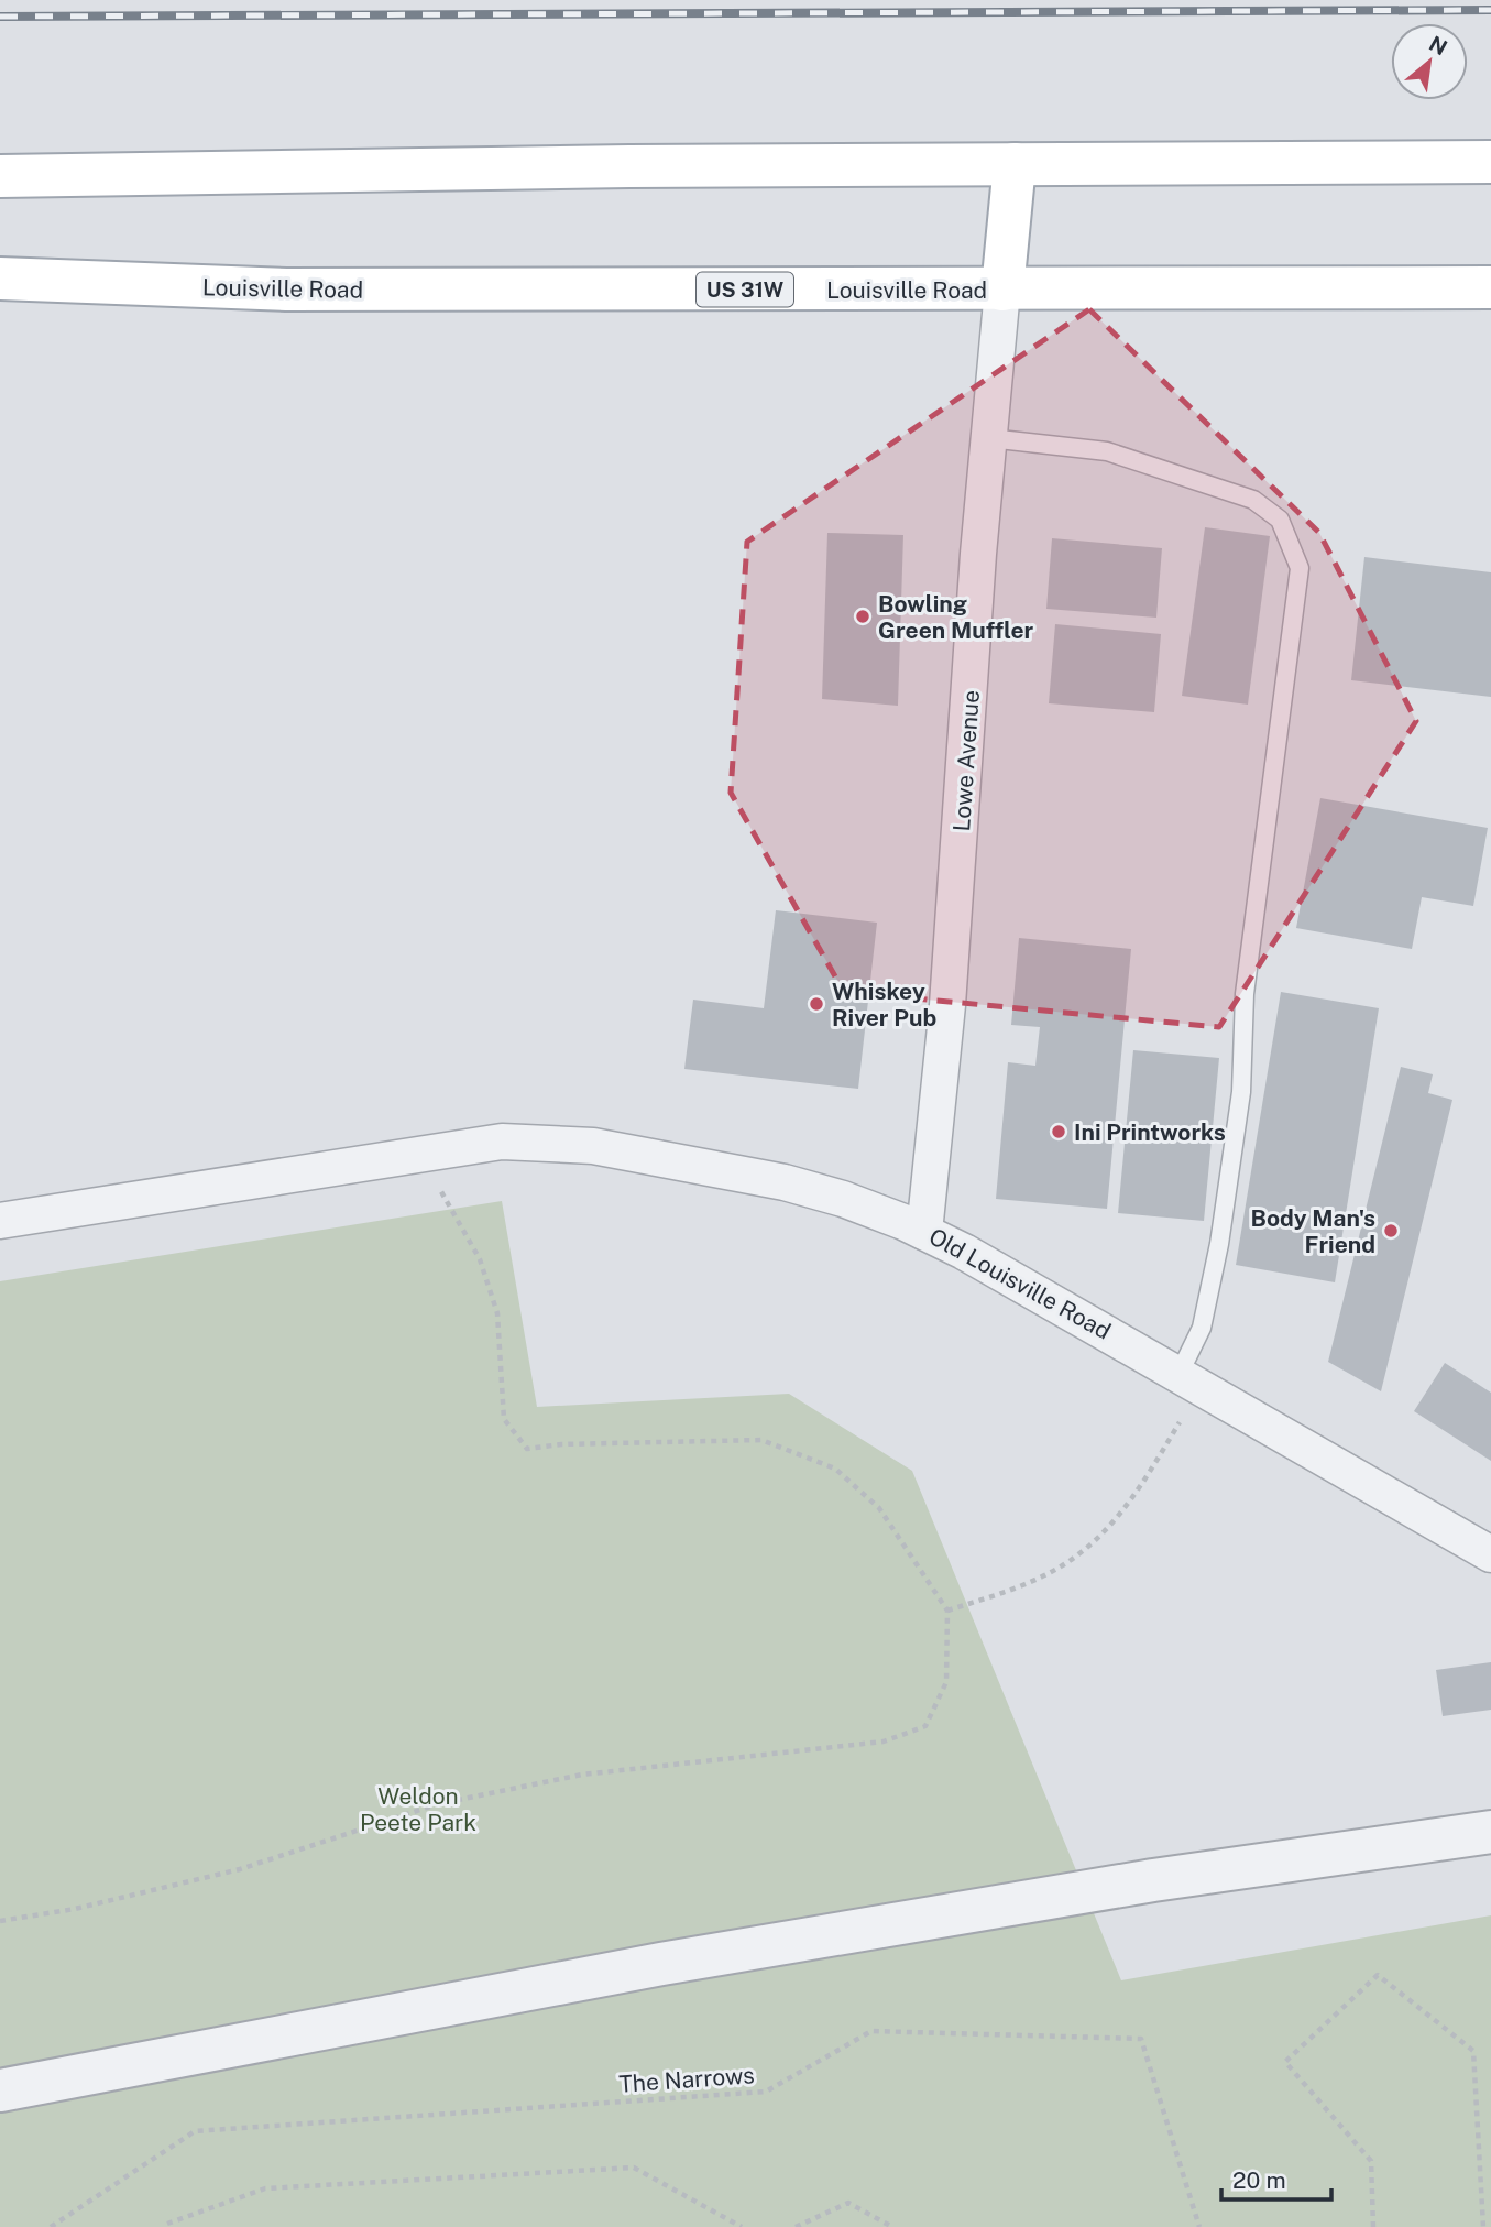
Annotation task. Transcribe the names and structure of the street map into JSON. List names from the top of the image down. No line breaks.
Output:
{"streets":{"main road":["Louisville Road","US 31W"],"street":["Lowe Avenue","Old Louisville Road"],"path":["The Narrows"]},"crossings":[["Louisville Road","Lowe Avenue"],["Lowe Avenue","Old Louisville Road"]],"parks":["Weldon Peete Park"],"places":["Bowling Green Muffler","Whiskey River Pub","Ini Printworks","Body Man's Friend"],"scale_bar":"20 m","north":"top right"}
